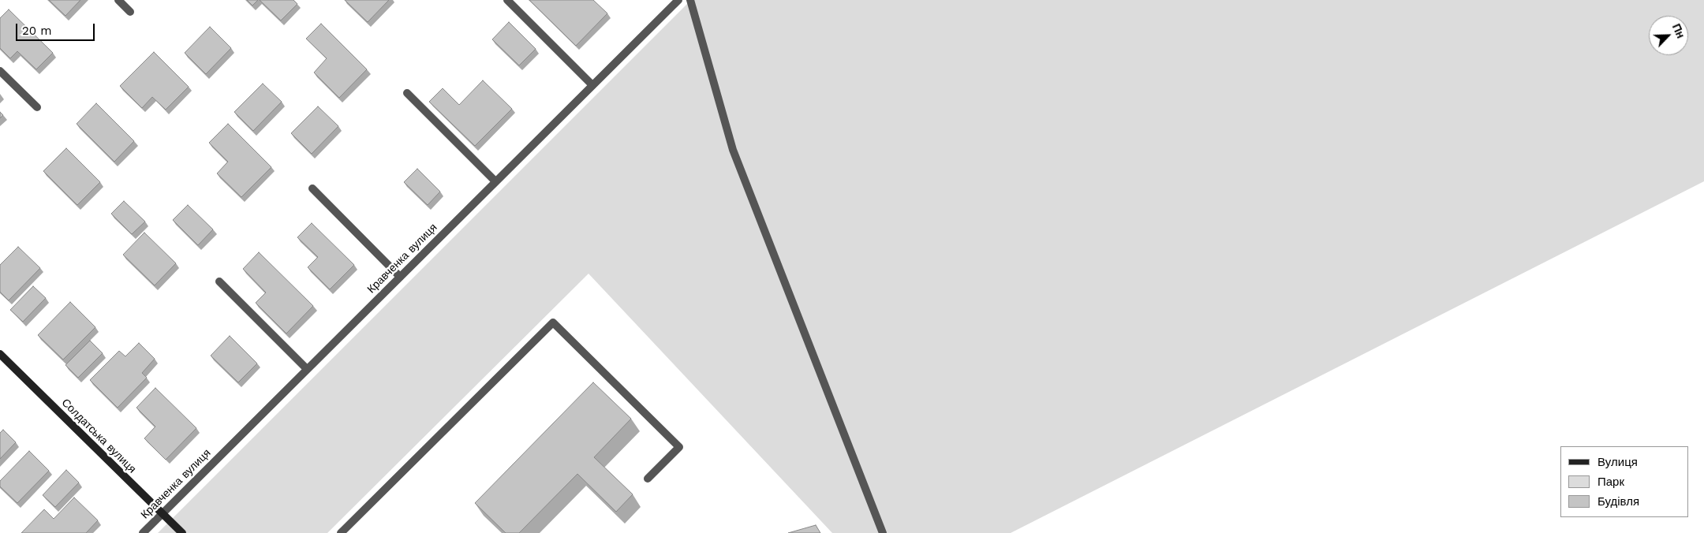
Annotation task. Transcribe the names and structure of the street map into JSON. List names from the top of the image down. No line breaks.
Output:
{"streets":{"street":["Кравченка вулиця","Солдатська вулиця"]},"crossings":[["Кравченка вулиця","Солдатська вулиця"]],"legend":["Вулиця","Парк","Будівля"],"scale_bar":"20 m","north":"top right"}
